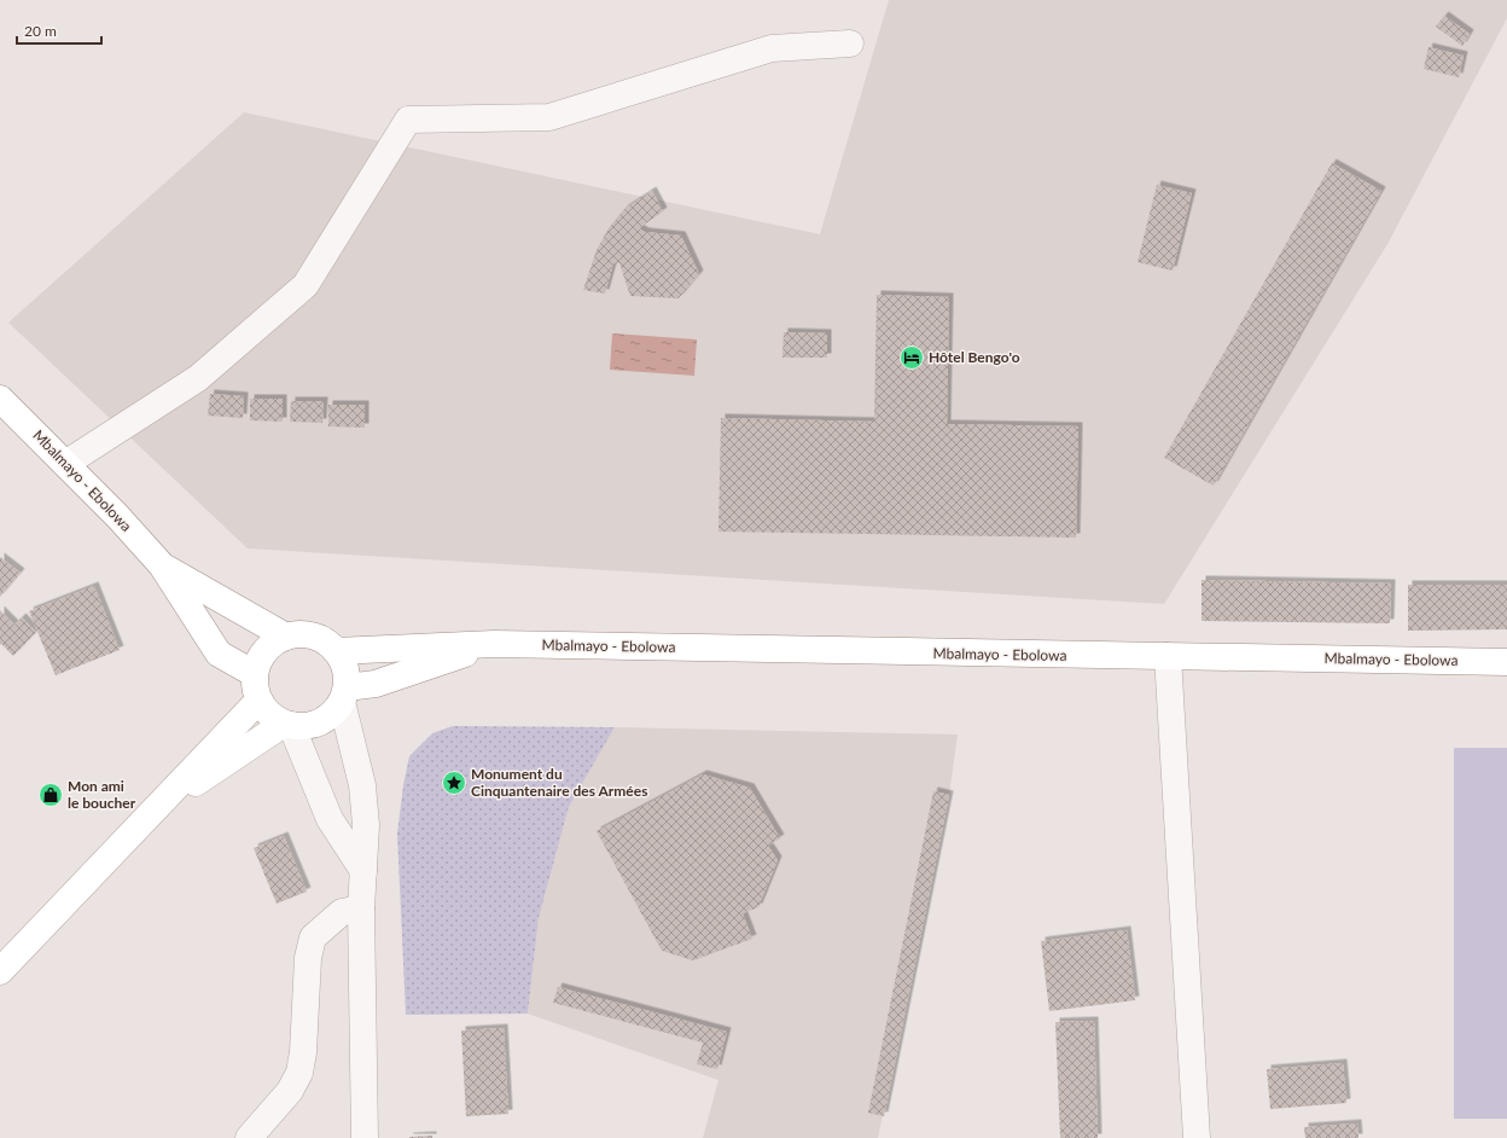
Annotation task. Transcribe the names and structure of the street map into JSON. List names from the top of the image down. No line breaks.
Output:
{"streets":{"main road":["Mbalmayo - Ebolowa"]},"places":{"hotel":["Hôtel Bengo'o"],"place":["Monument du Cinquantenaire des Armées"],"shop":["Mon ami le boucher"]},"scale_bar":"20 m"}
